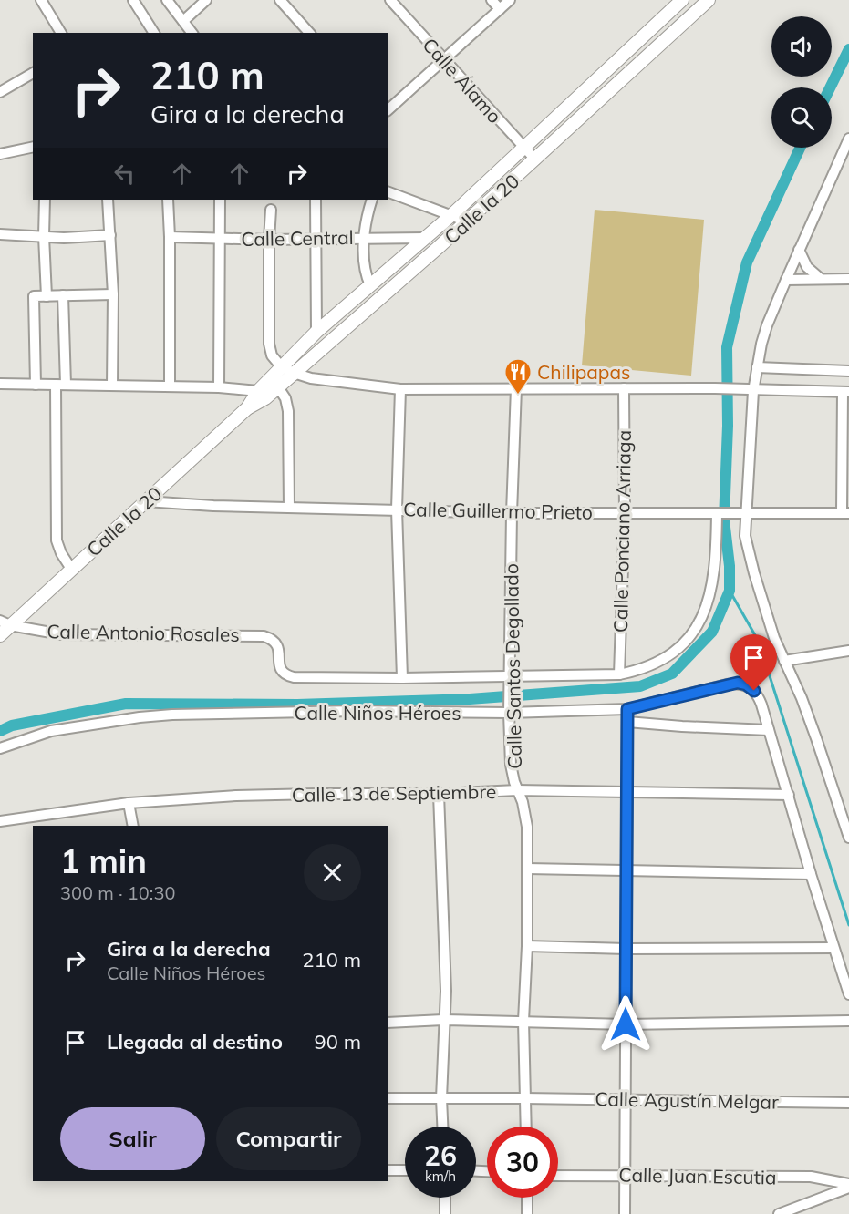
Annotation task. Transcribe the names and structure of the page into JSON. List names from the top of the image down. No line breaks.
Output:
{"streets":{"street":["Calle Álamo","Calle la 20","Calle Central","Calle Guillermo Prieto","Calle Ponciano Arriaga","Calle Antonio Rosales","Calle Santos Degollado","Calle Niños Héroes","Calle 13 de Septiembre","Calle Agustín Melgar","Calle Juan Escutia"]},"crossings":[["Calle Álamo","Calle la 20"],["Calle la 20","Calle Central"],["Calle la 20","Calle Guillermo Prieto"],["Calle la 20","Calle Antonio Rosales"],["Calle Guillermo Prieto","Calle Ponciano Arriaga"],["Calle Guillermo Prieto","Calle Santos Degollado"],["Calle Santos Degollado","Calle Niños Héroes"],["Calle Santos Degollado","Calle 13 de Septiembre"],["Calle Santos Degollado","Calle Agustín Melgar"]],"places":{"restaurant":["Chilipapas"]},"page":{"turn":["210 m","Gira a la derecha"],"heading":["1 min","300 m · 10:30"],"list":[{"name":"Gira a la derecha","note":"Calle Niños Héroes","value":"210 m"},{"name":"Llegada al destino","value":"90 m"}],"buttons":["Salir","Compartir"],"speed":"26 km/h","limit":"30"}}
